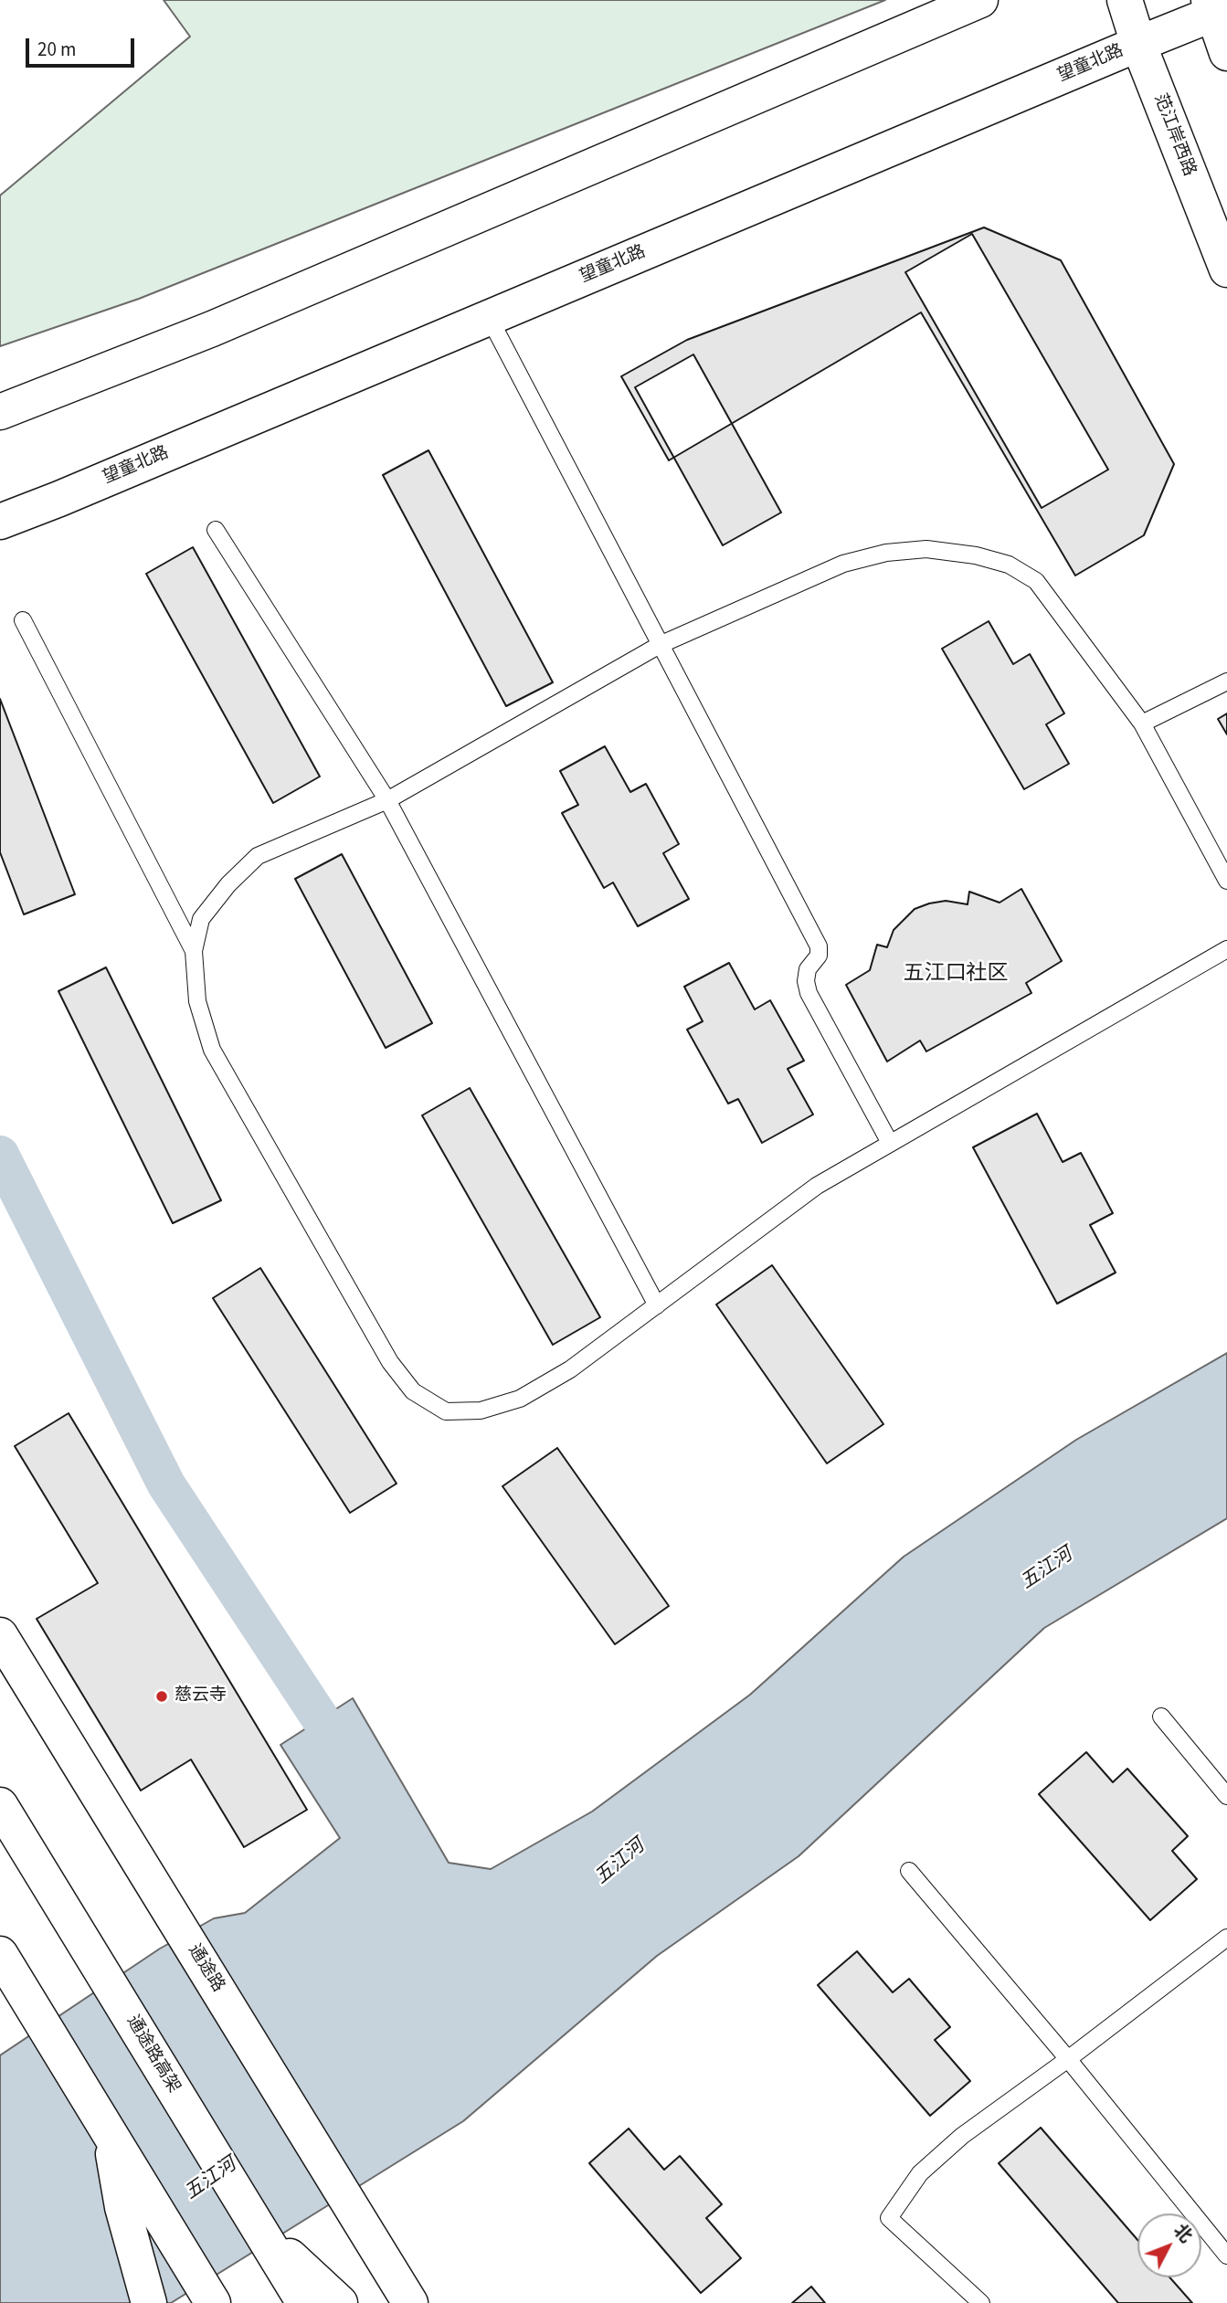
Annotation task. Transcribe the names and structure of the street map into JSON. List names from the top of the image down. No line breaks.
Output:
{"streets":{"main road":["望童北路","范江岸西路","通途路","通途路高架"]},"crossings":[["望童北路","范江岸西路"]],"districts":["五江口社区"],"water":["五江河"],"places":["慈云寺"],"scale_bar":"20 m","north":"top right"}
